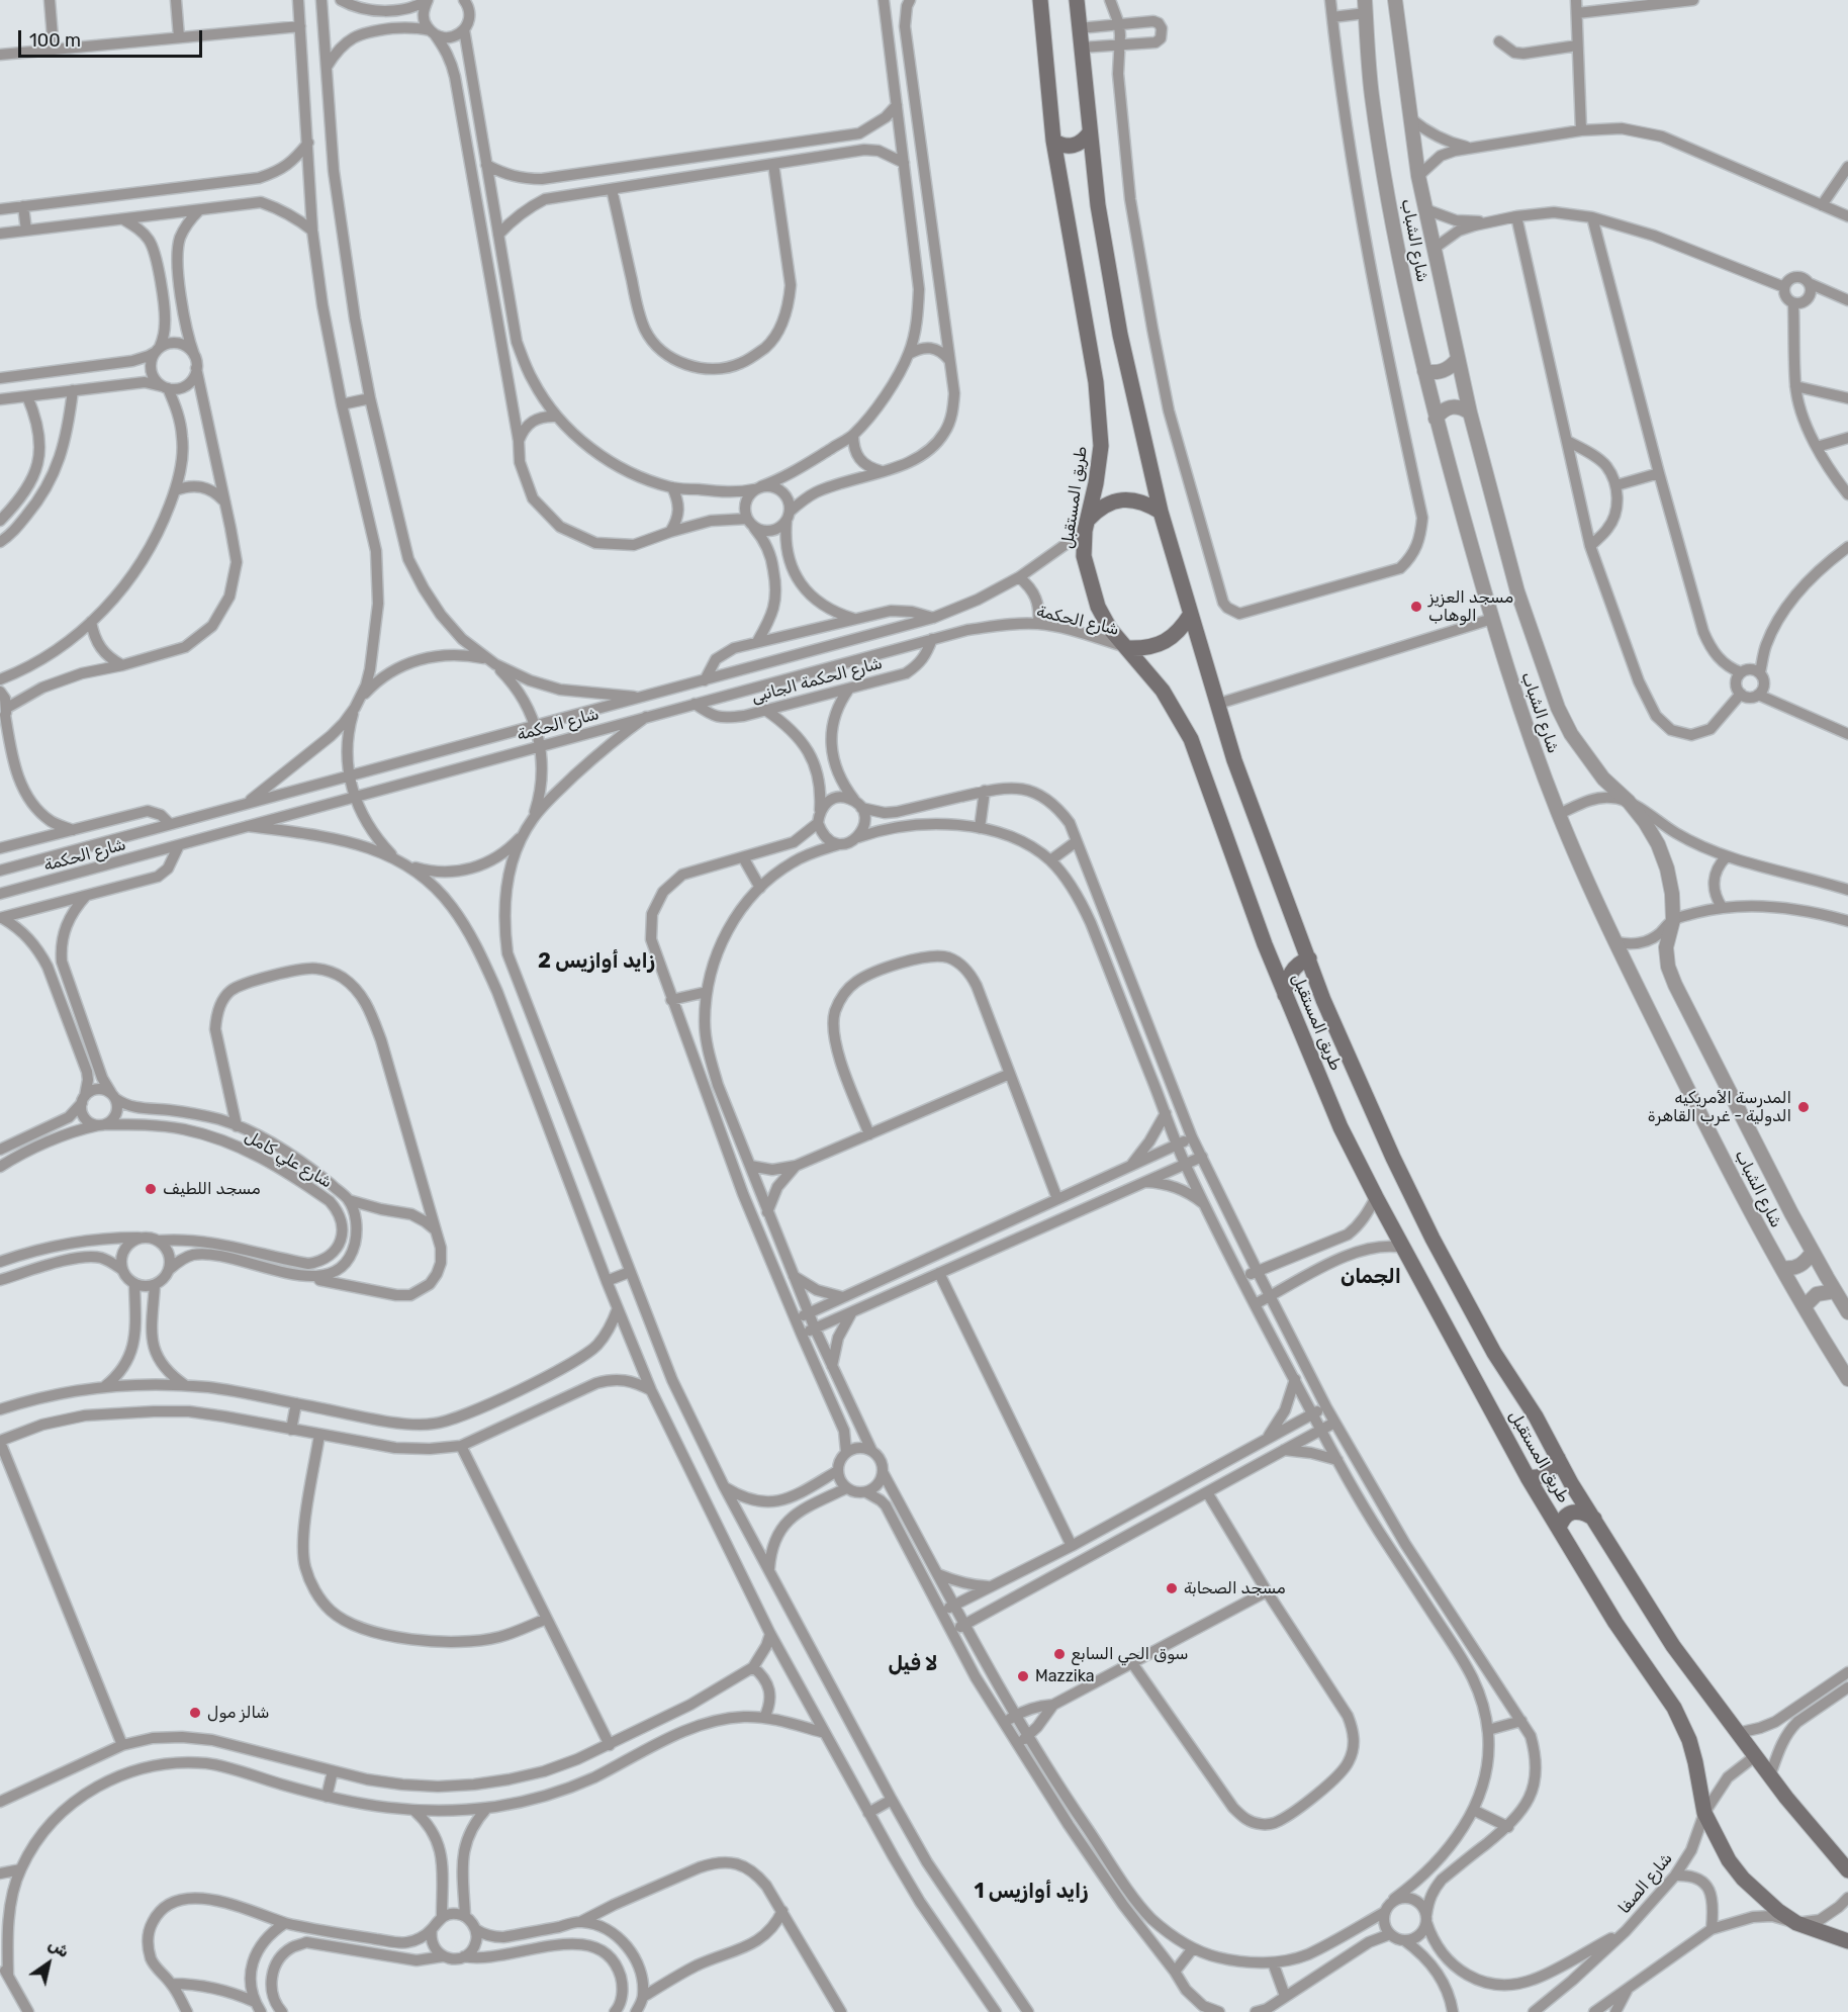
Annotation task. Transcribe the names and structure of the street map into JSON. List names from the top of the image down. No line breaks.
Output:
{"streets":{"main road":["طريق المستقبل"],"street":["شارع الشباب","شارع الحكمة","شارع الحكمة الجانبى","شارع علي كامل","شارع الصفا"]},"crossings":[["طريق المستقبل","شارع الحكمة"],["طريق المستقبل","شارع الصفا"],["شارع الحكمة","شارع الحكمة الجانبى"]],"districts":["زايد أوازيس 2","الجمان","لا فيل","زايد أوازيس 1"],"places":["مسجد العزيز الوهاب","المدرسة الأمريكيه الدولية - غرب القاهرة","مسجد اللطيف","مسجد الصحابة","سوق الحي السابع","Mazzika","شالز مول"],"scale_bar":"100 m","north":"top right"}
